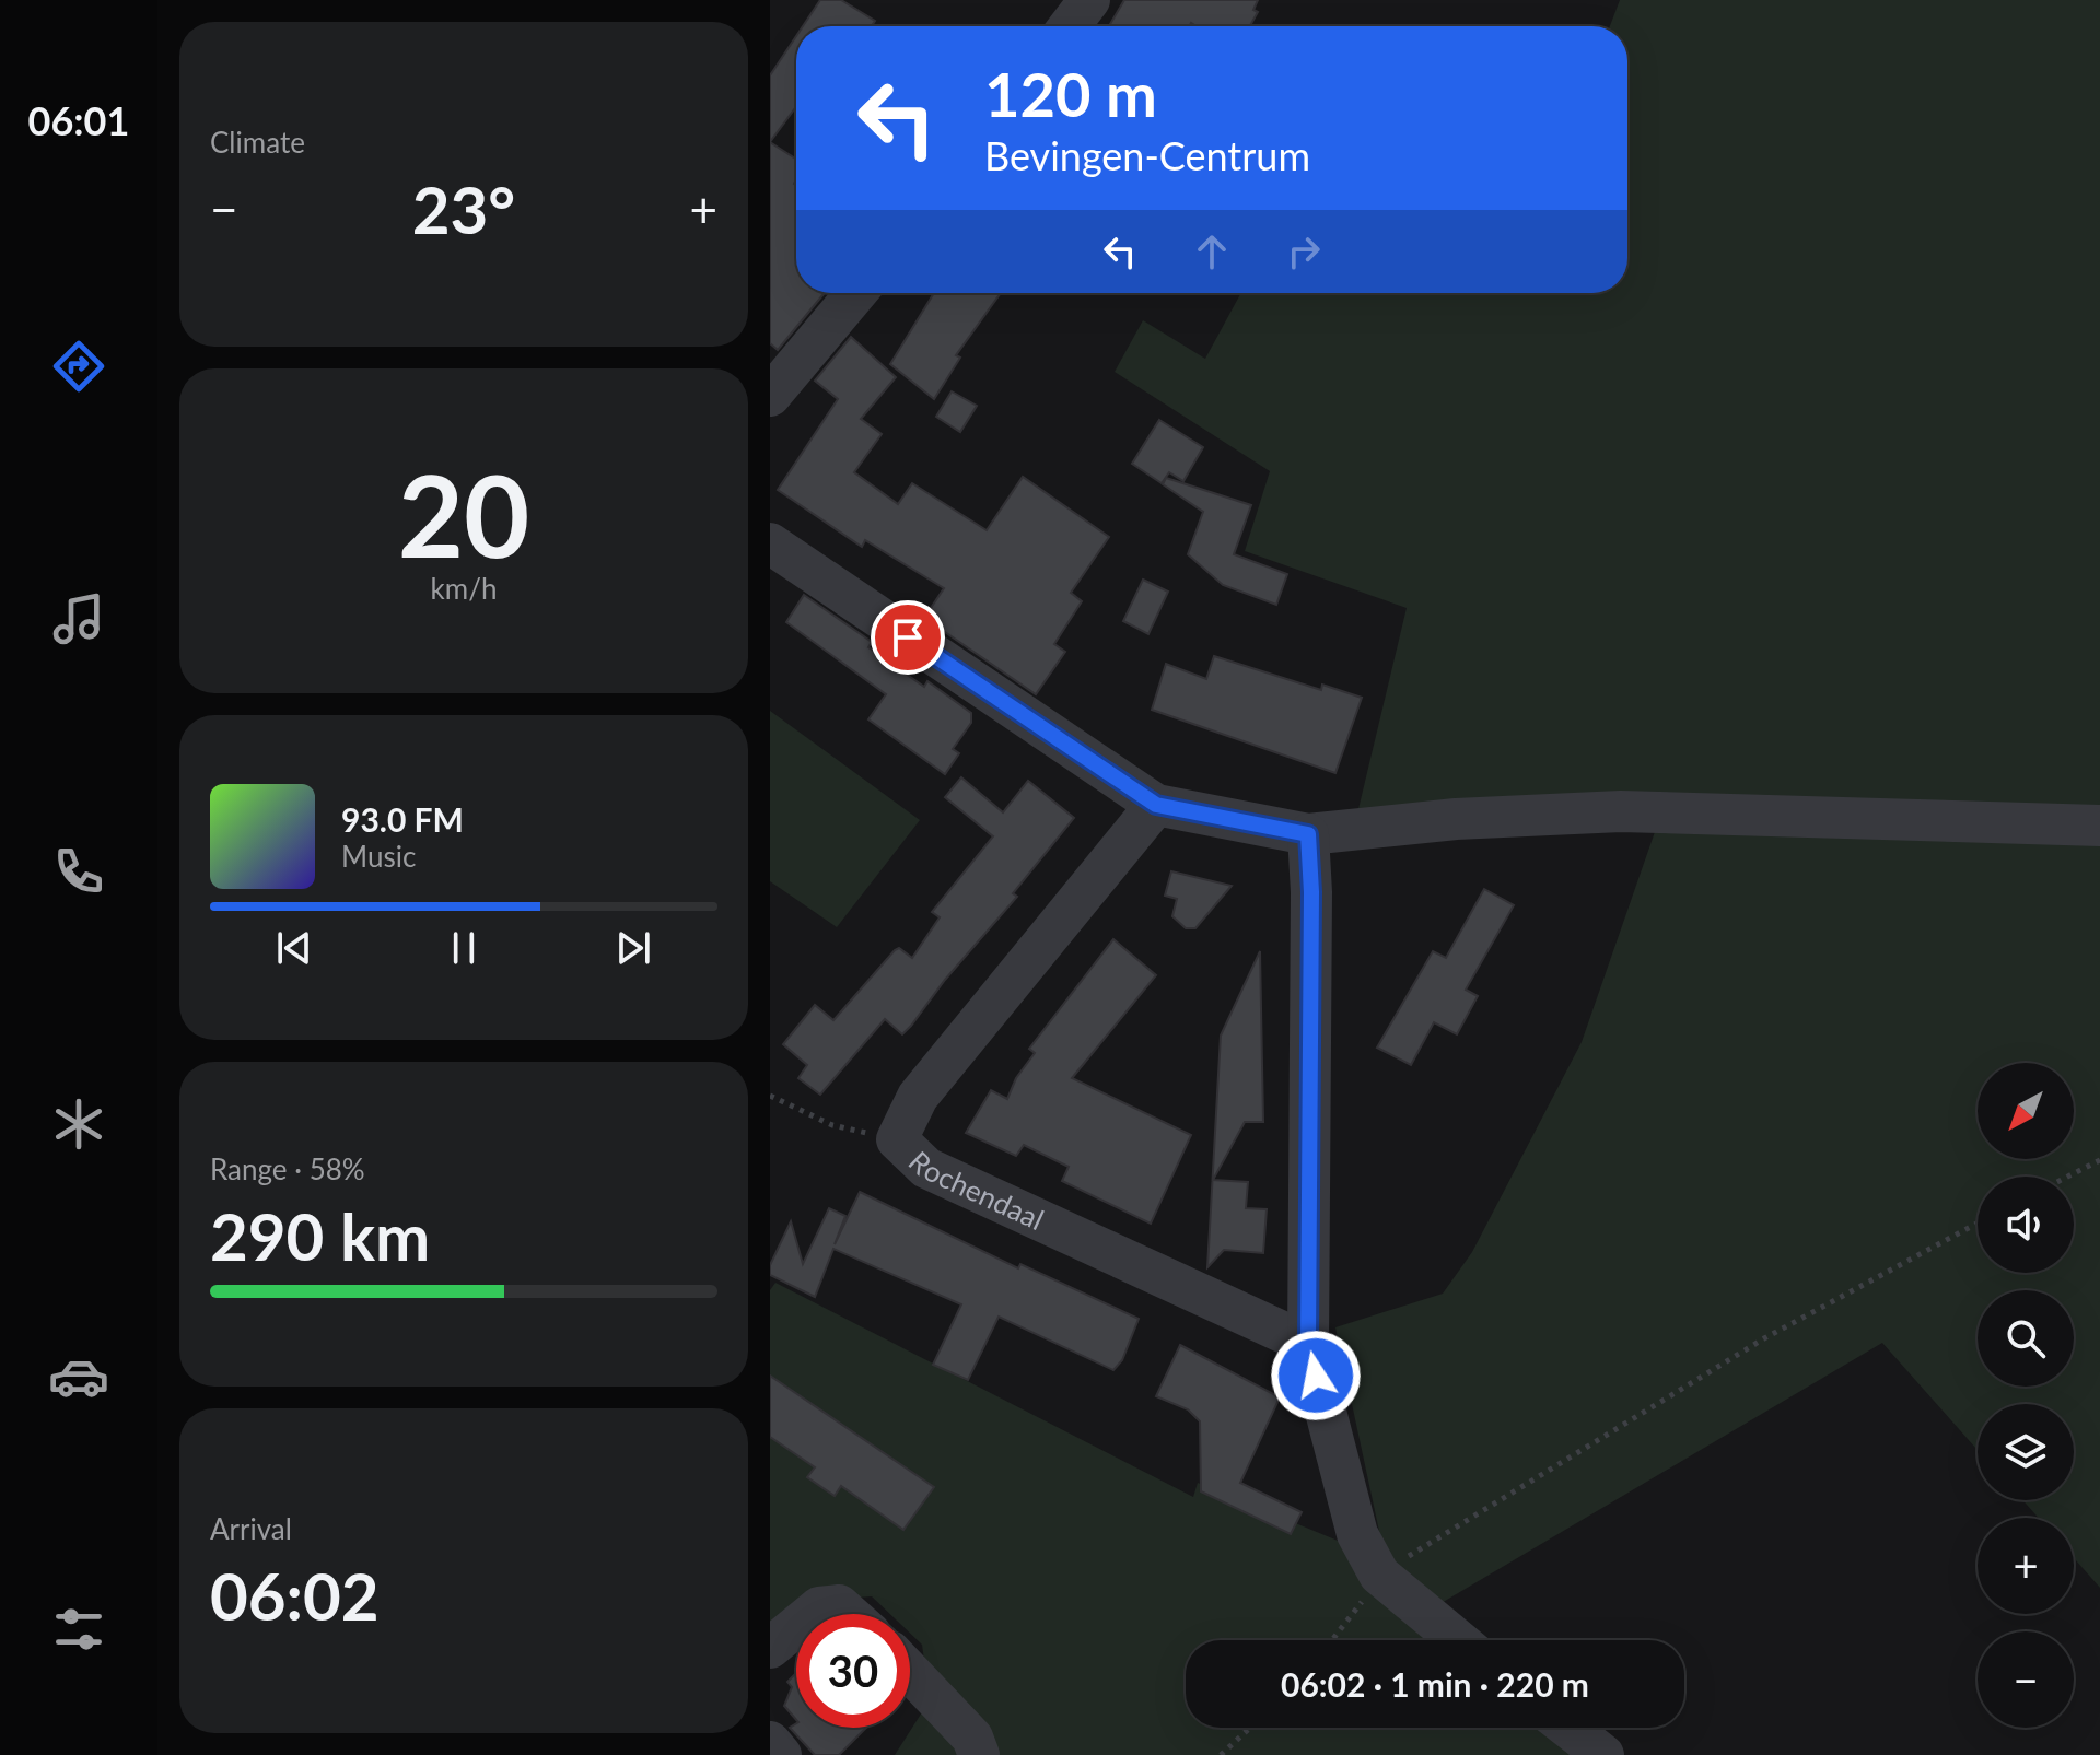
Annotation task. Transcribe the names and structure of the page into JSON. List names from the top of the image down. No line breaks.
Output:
{"streets":{"street":["Rochendaal"]},"north":"bottom left","page":{"tabs":"06:01","tile":["Climate",["20","km/h"],["Range · 58%","290 km"],["Arrival","06:02"]],"turn":["120 m","Bevingen-Centrum"],"heat":["−","23°","+"],"song":["93.0 FM","Music"],"map_buttons":["+","−"],"limit":"30","trip":"06:02 · 1 min · 220 m"}}
